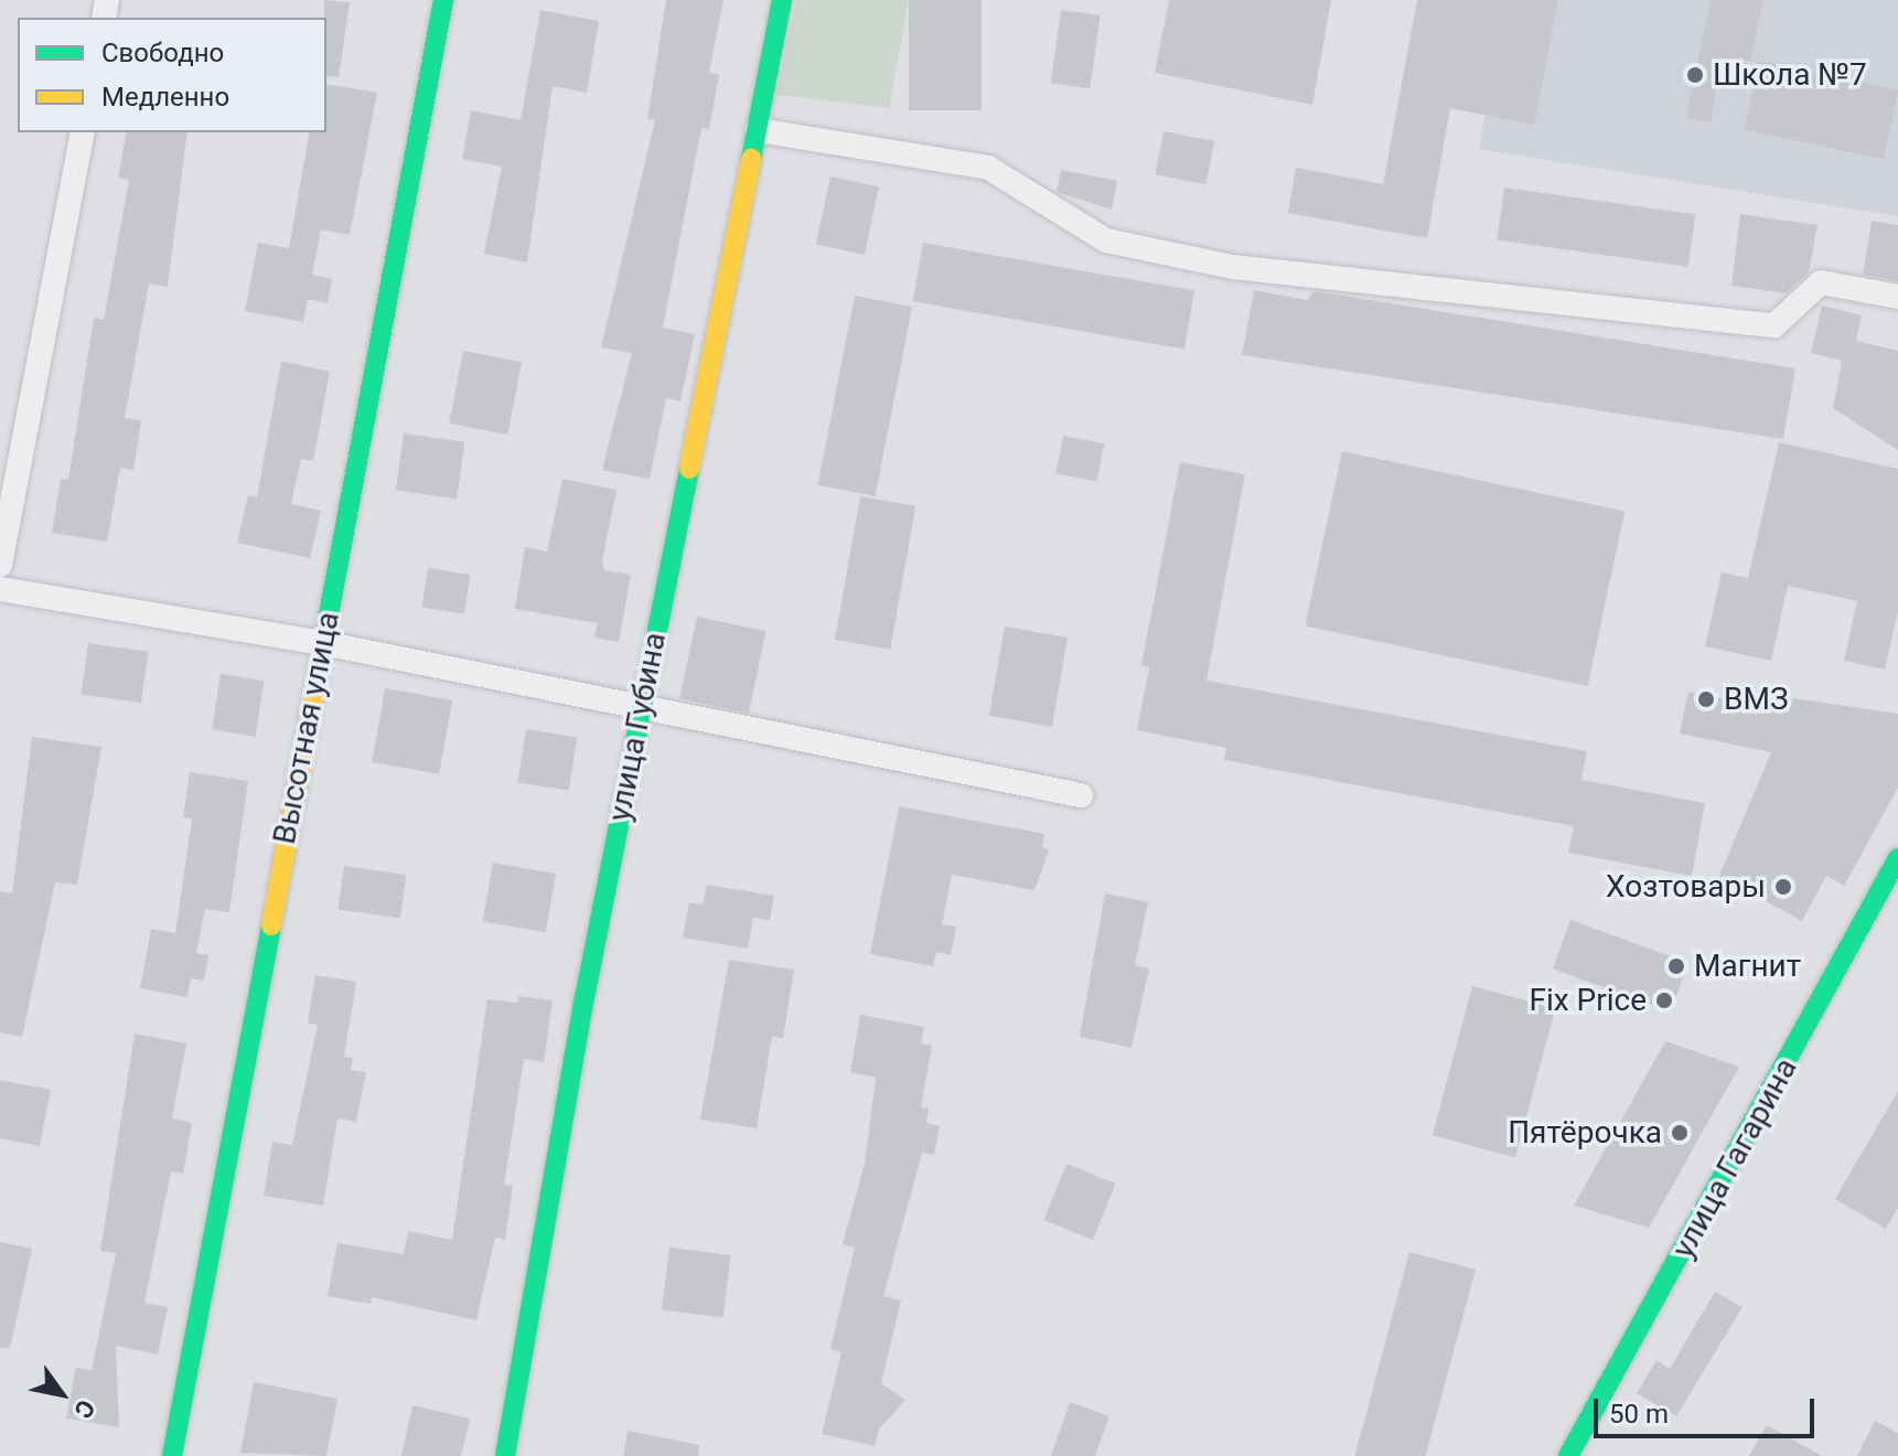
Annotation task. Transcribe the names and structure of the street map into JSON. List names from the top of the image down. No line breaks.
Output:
{"streets":{"street":["улица Губина","Высотная улица","улица Гагарина"]},"places":["Школа №7","ВМЗ","Хозтовары","Магнит","Fix Price","Пятёрочка"],"legend":["Свободно","Медленно"],"scale_bar":"50 m","north":"bottom right"}
